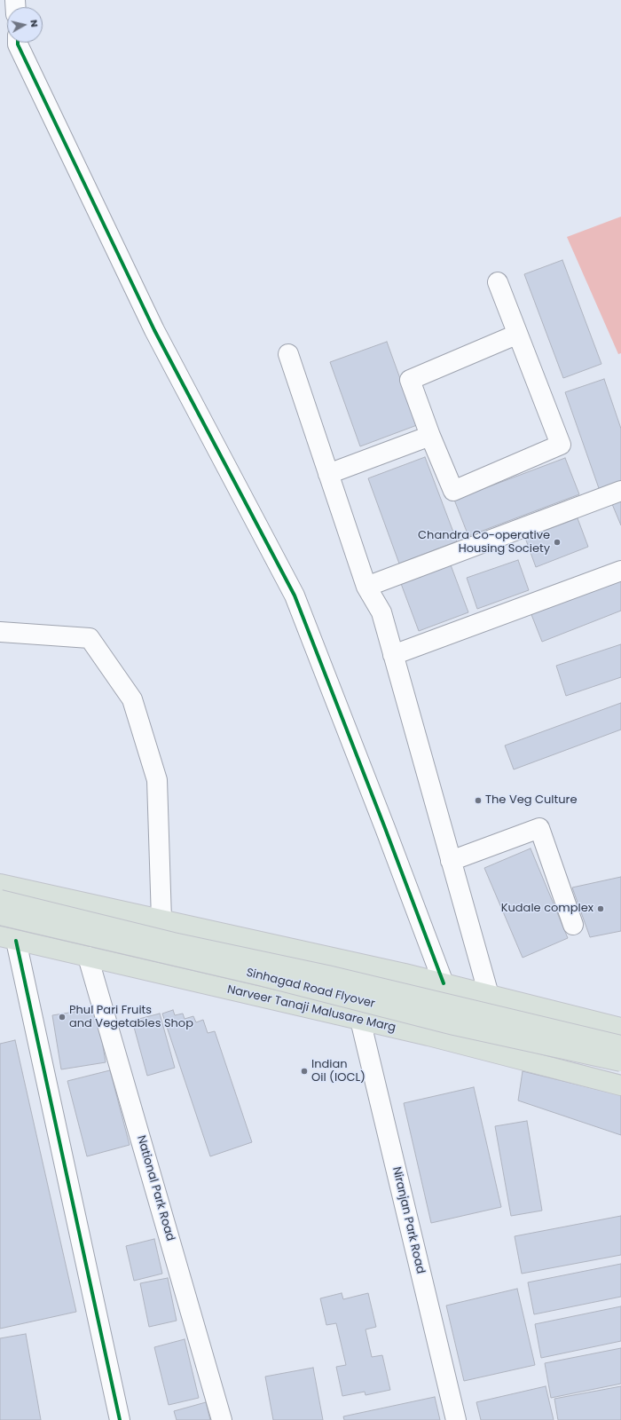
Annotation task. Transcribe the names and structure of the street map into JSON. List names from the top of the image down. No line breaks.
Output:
{"streets":{"main road":["Sinhagad Road Flyover","Narveer Tanaji Malusare Marg"],"street":["National Park Road","Niranjan Park Road"]},"crossings":[["Narveer Tanaji Malusare Marg","National Park Road"],["Narveer Tanaji Malusare Marg","Niranjan Park Road"]],"places":["Chandra Co-operative Housing Society","The Veg Culture","Kudale complex","Phul Pari Fruits and Vegetables Shop","Indian Oil (IOCL)"],"north":"right"}
